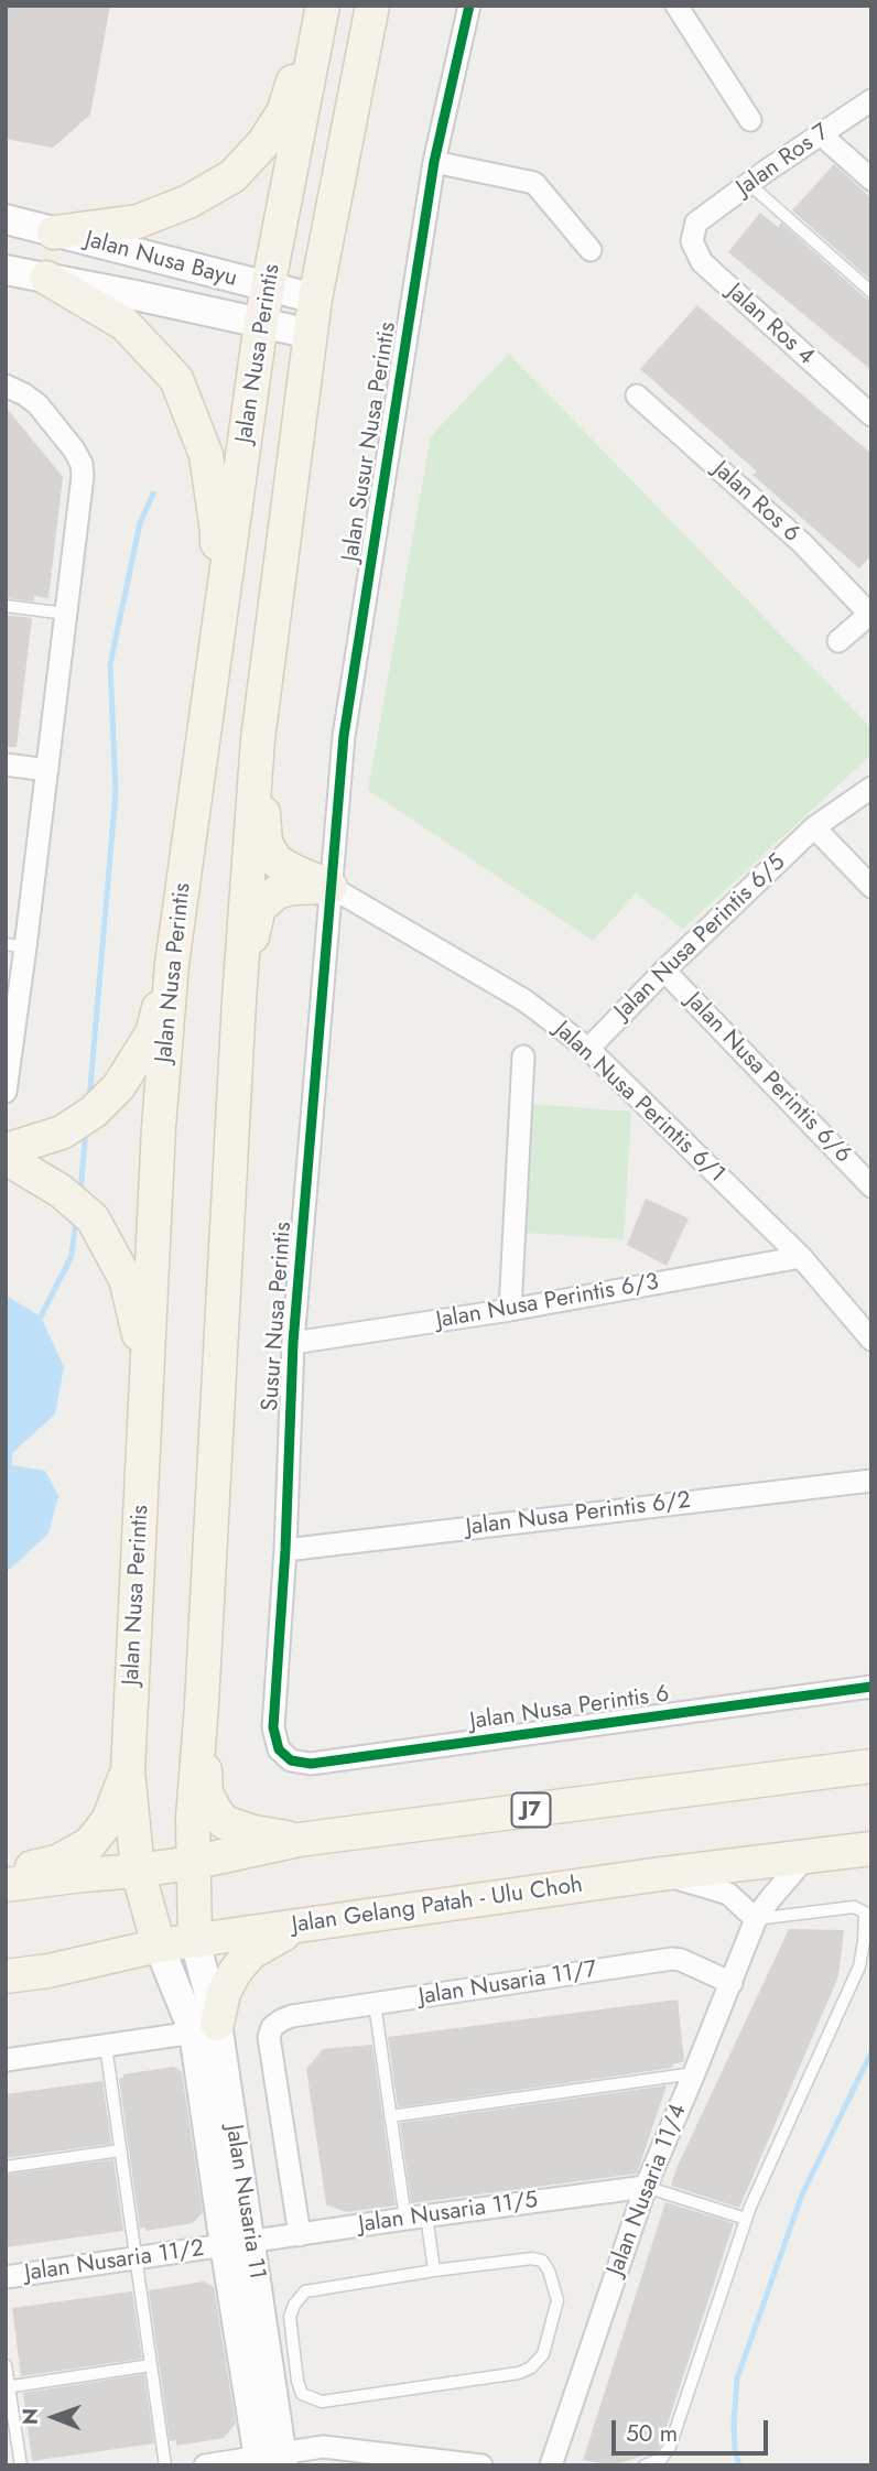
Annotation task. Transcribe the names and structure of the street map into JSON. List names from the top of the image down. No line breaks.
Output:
{"streets":{"main road":["Jalan Nusa Bayu","Jalan Nusa Perintis","J7","Jalan Gelang Patah - Ulu Choh","Jalan Nusaria 11"],"street":["Jalan Ros 7","Jalan Ros 4","Jalan Susur Nusa Perintis","Jalan Ros 6","Jalan Nusa Perintis 6/5","Jalan Nusa Perintis 6/6","Jalan Nusa Perintis 6/1","Jalan Nusa Perintis 6/3","Susur Nusa Perintis","Jalan Nusa Perintis 6/2","Jalan Nusa Perintis 6","Jalan Nusaria 11/7","Jalan Nusaria 11/4","Jalan Nusaria 11/5","Jalan Nusaria 11/2"]},"crossings":[["Jalan Ros 7","Jalan Ros 4"],["Jalan Nusa Bayu","Jalan Nusa Perintis"],["Jalan Nusa Perintis","J7"],["Jalan Nusa Perintis","Jalan Gelang Patah - Ulu Choh"],["Jalan Nusa Perintis","Jalan Nusaria 11"],["Jalan Susur Nusa Perintis","Jalan Nusa Perintis 6/1"],["Jalan Susur Nusa Perintis","Susur Nusa Perintis"],["Jalan Nusa Perintis 6/5","Jalan Nusa Perintis 6/6"],["Jalan Nusa Perintis 6/5","Jalan Nusa Perintis 6/1"],["Jalan Nusa Perintis 6/1","Jalan Nusa Perintis 6/3"],["Jalan Nusa Perintis 6/1","Susur Nusa Perintis"],["Jalan Nusa Perintis 6/3","Susur Nusa Perintis"],["Susur Nusa Perintis","Jalan Nusa Perintis 6/2"],["Susur Nusa Perintis","Jalan Nusa Perintis 6"],["Jalan Gelang Patah - Ulu Choh","Jalan Nusaria 11/4"],["Jalan Gelang Patah - Ulu Choh","Jalan Nusaria 11"],["Jalan Nusaria 11/7","Jalan Nusaria 11/4"],["Jalan Nusaria 11/7","Jalan Nusaria 11/5"],["Jalan Nusaria 11/4","Jalan Nusaria 11/5"],["Jalan Nusaria 11","Jalan Nusaria 11/5"],["Jalan Nusaria 11","Jalan Nusaria 11/2"],["Jalan Nusaria 11/5","Jalan Nusaria 11/2"]],"scale_bar":"50 m","north":"left"}
